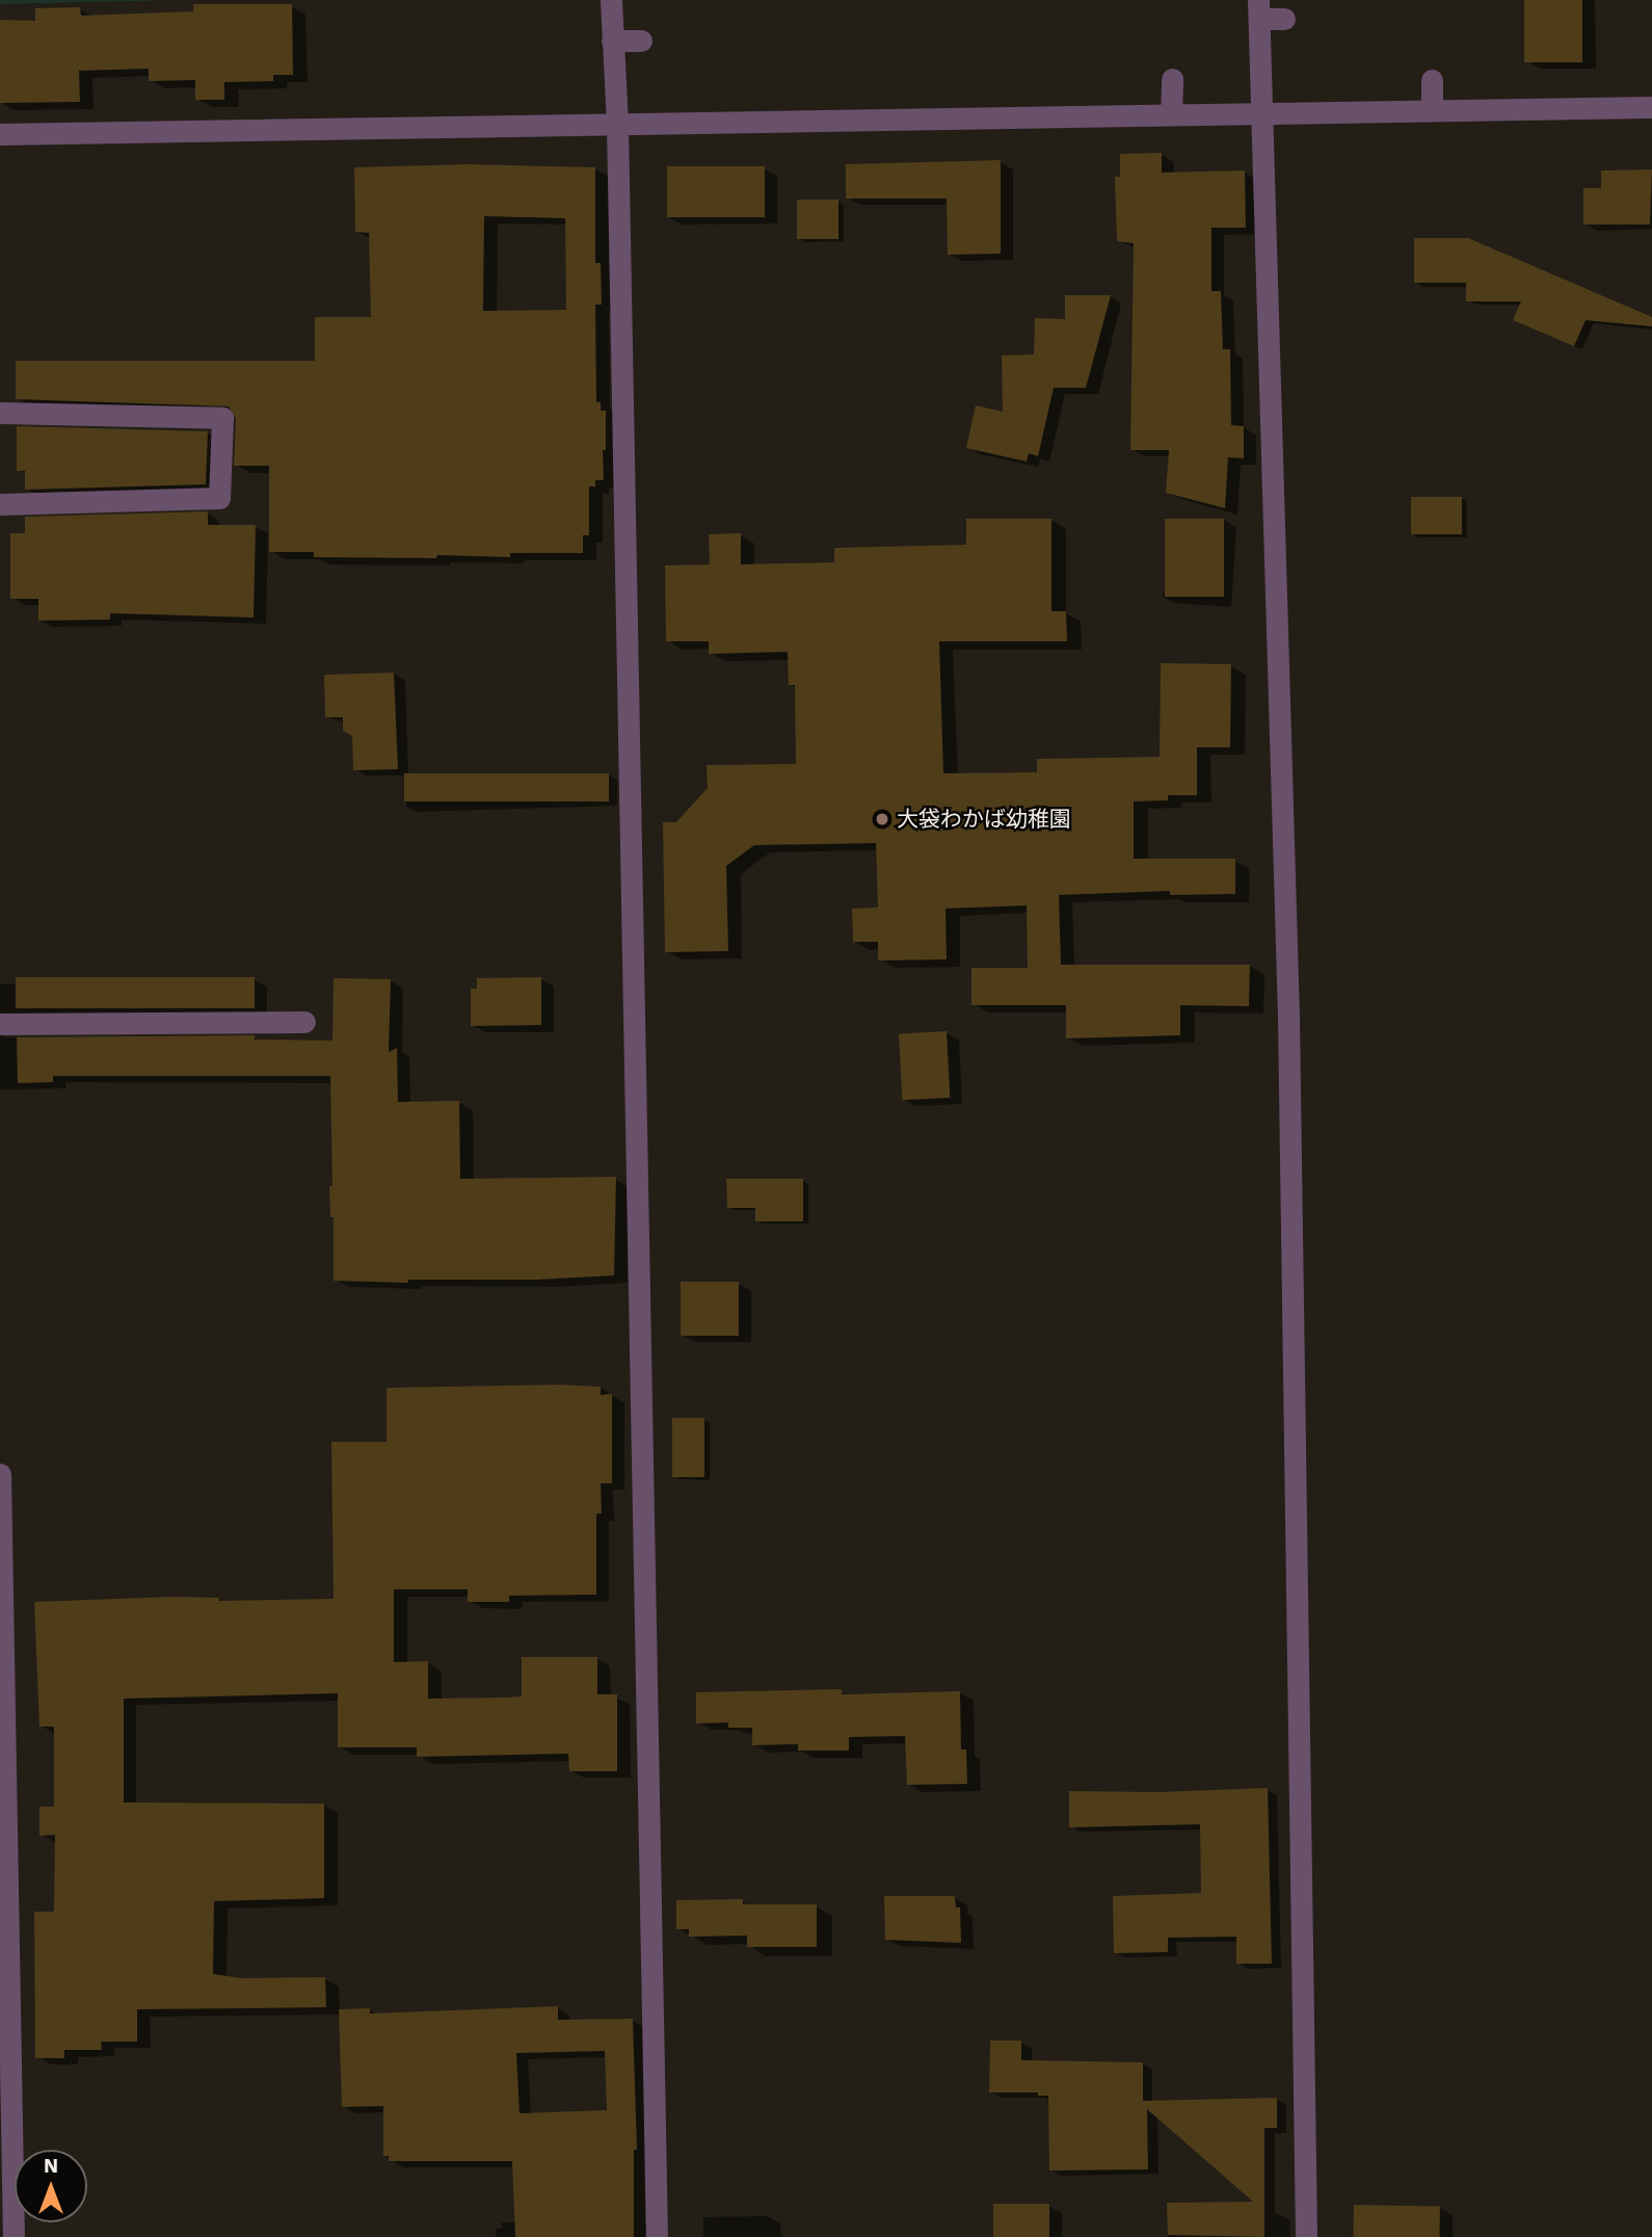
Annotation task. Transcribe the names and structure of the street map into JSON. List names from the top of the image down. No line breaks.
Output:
{"places":["大袋わかば幼稚園"],"north":"top"}
